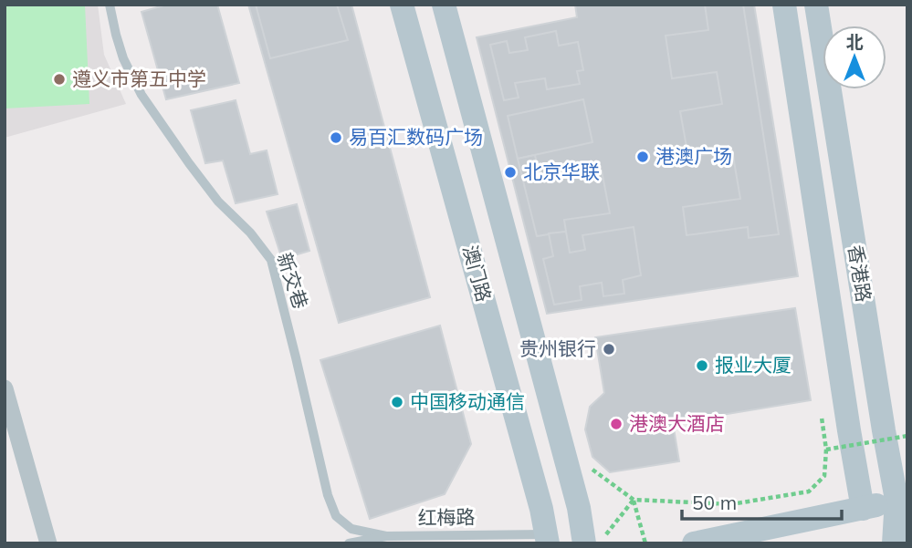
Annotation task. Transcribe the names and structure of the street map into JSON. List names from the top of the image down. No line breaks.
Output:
{"streets":{"main road":["澳门路","香港路"],"lane":["新交巷","红梅路"]},"crossings":[["澳门路","红梅路"],["新交巷","红梅路"]],"places":["遵义市第五中学","易百汇数码广场","港澳广场","北京华联","贵州银行","报业大厦","中国移动通信","港澳大酒店"],"scale_bar":"50 m","north":"top"}
